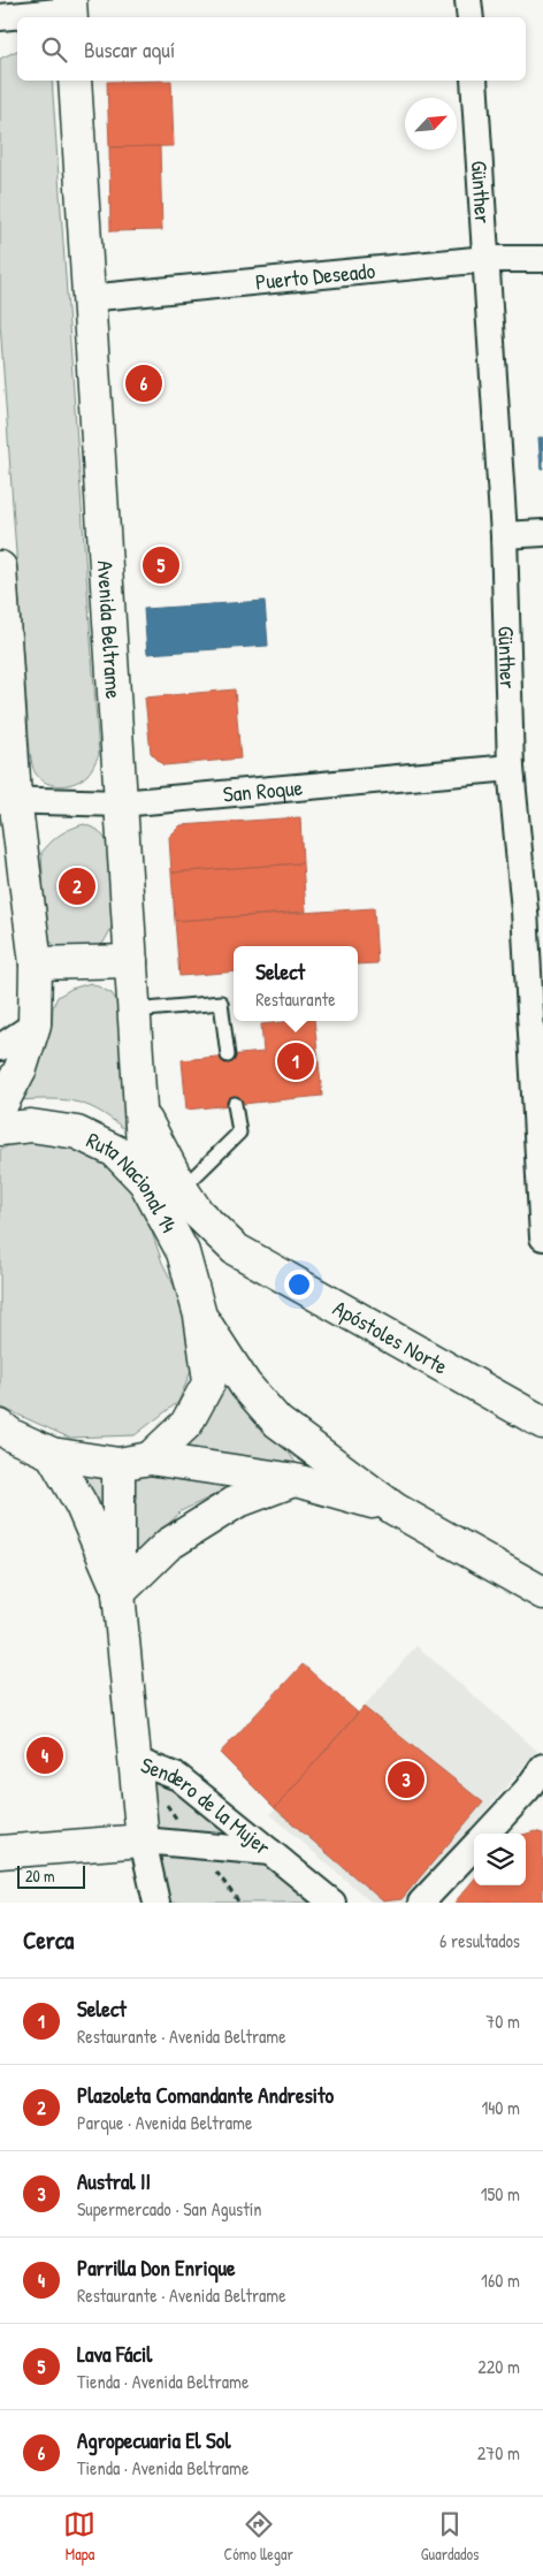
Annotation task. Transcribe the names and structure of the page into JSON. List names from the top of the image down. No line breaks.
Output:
{"streets":{"main road":["Avenida Beltrame","Ruta Nacional 14","Apóstoles Norte","Sendero de la Mujer"],"street":["Günther","Puerto Deseado","San Roque"]},"crossings":[["Günther","Puerto Deseado"],["Günther","San Roque"],["Puerto Deseado","Avenida Beltrame"],["Avenida Beltrame","San Roque"],["Avenida Beltrame","Ruta Nacional 14"],["Avenida Beltrame","Apóstoles Norte"]],"scale_bar":"20 m","north":"top right","page":{"search":"Buscar aquí","pins":["6","5","2","1","4","3"],"popup":["Select","Restaurante"],"scale":"20 m","heading":["Cerca","6 resultados"],"list":[{"mark":"1","name":"Select","note":"Restaurante · Avenida Beltrame","value":"70 m"},{"mark":"2","name":"Plazoleta Comandante Andresito","note":"Parque · Avenida Beltrame","value":"140 m"},{"mark":"3","name":"Austral II","note":"Supermercado · San Agustín","value":"150 m"},{"mark":"4","name":"Parrilla Don Enrique","note":"Restaurante · Avenida Beltrame","value":"160 m"},{"mark":"5","name":"Lava Fácil","note":"Tienda · Avenida Beltrame","value":"220 m"},{"mark":"6","name":"Agropecuaria El Sol","note":"Tienda · Avenida Beltrame","value":"270 m"}],"nav":["Mapa","Cómo llegar","Guardados"]}}
